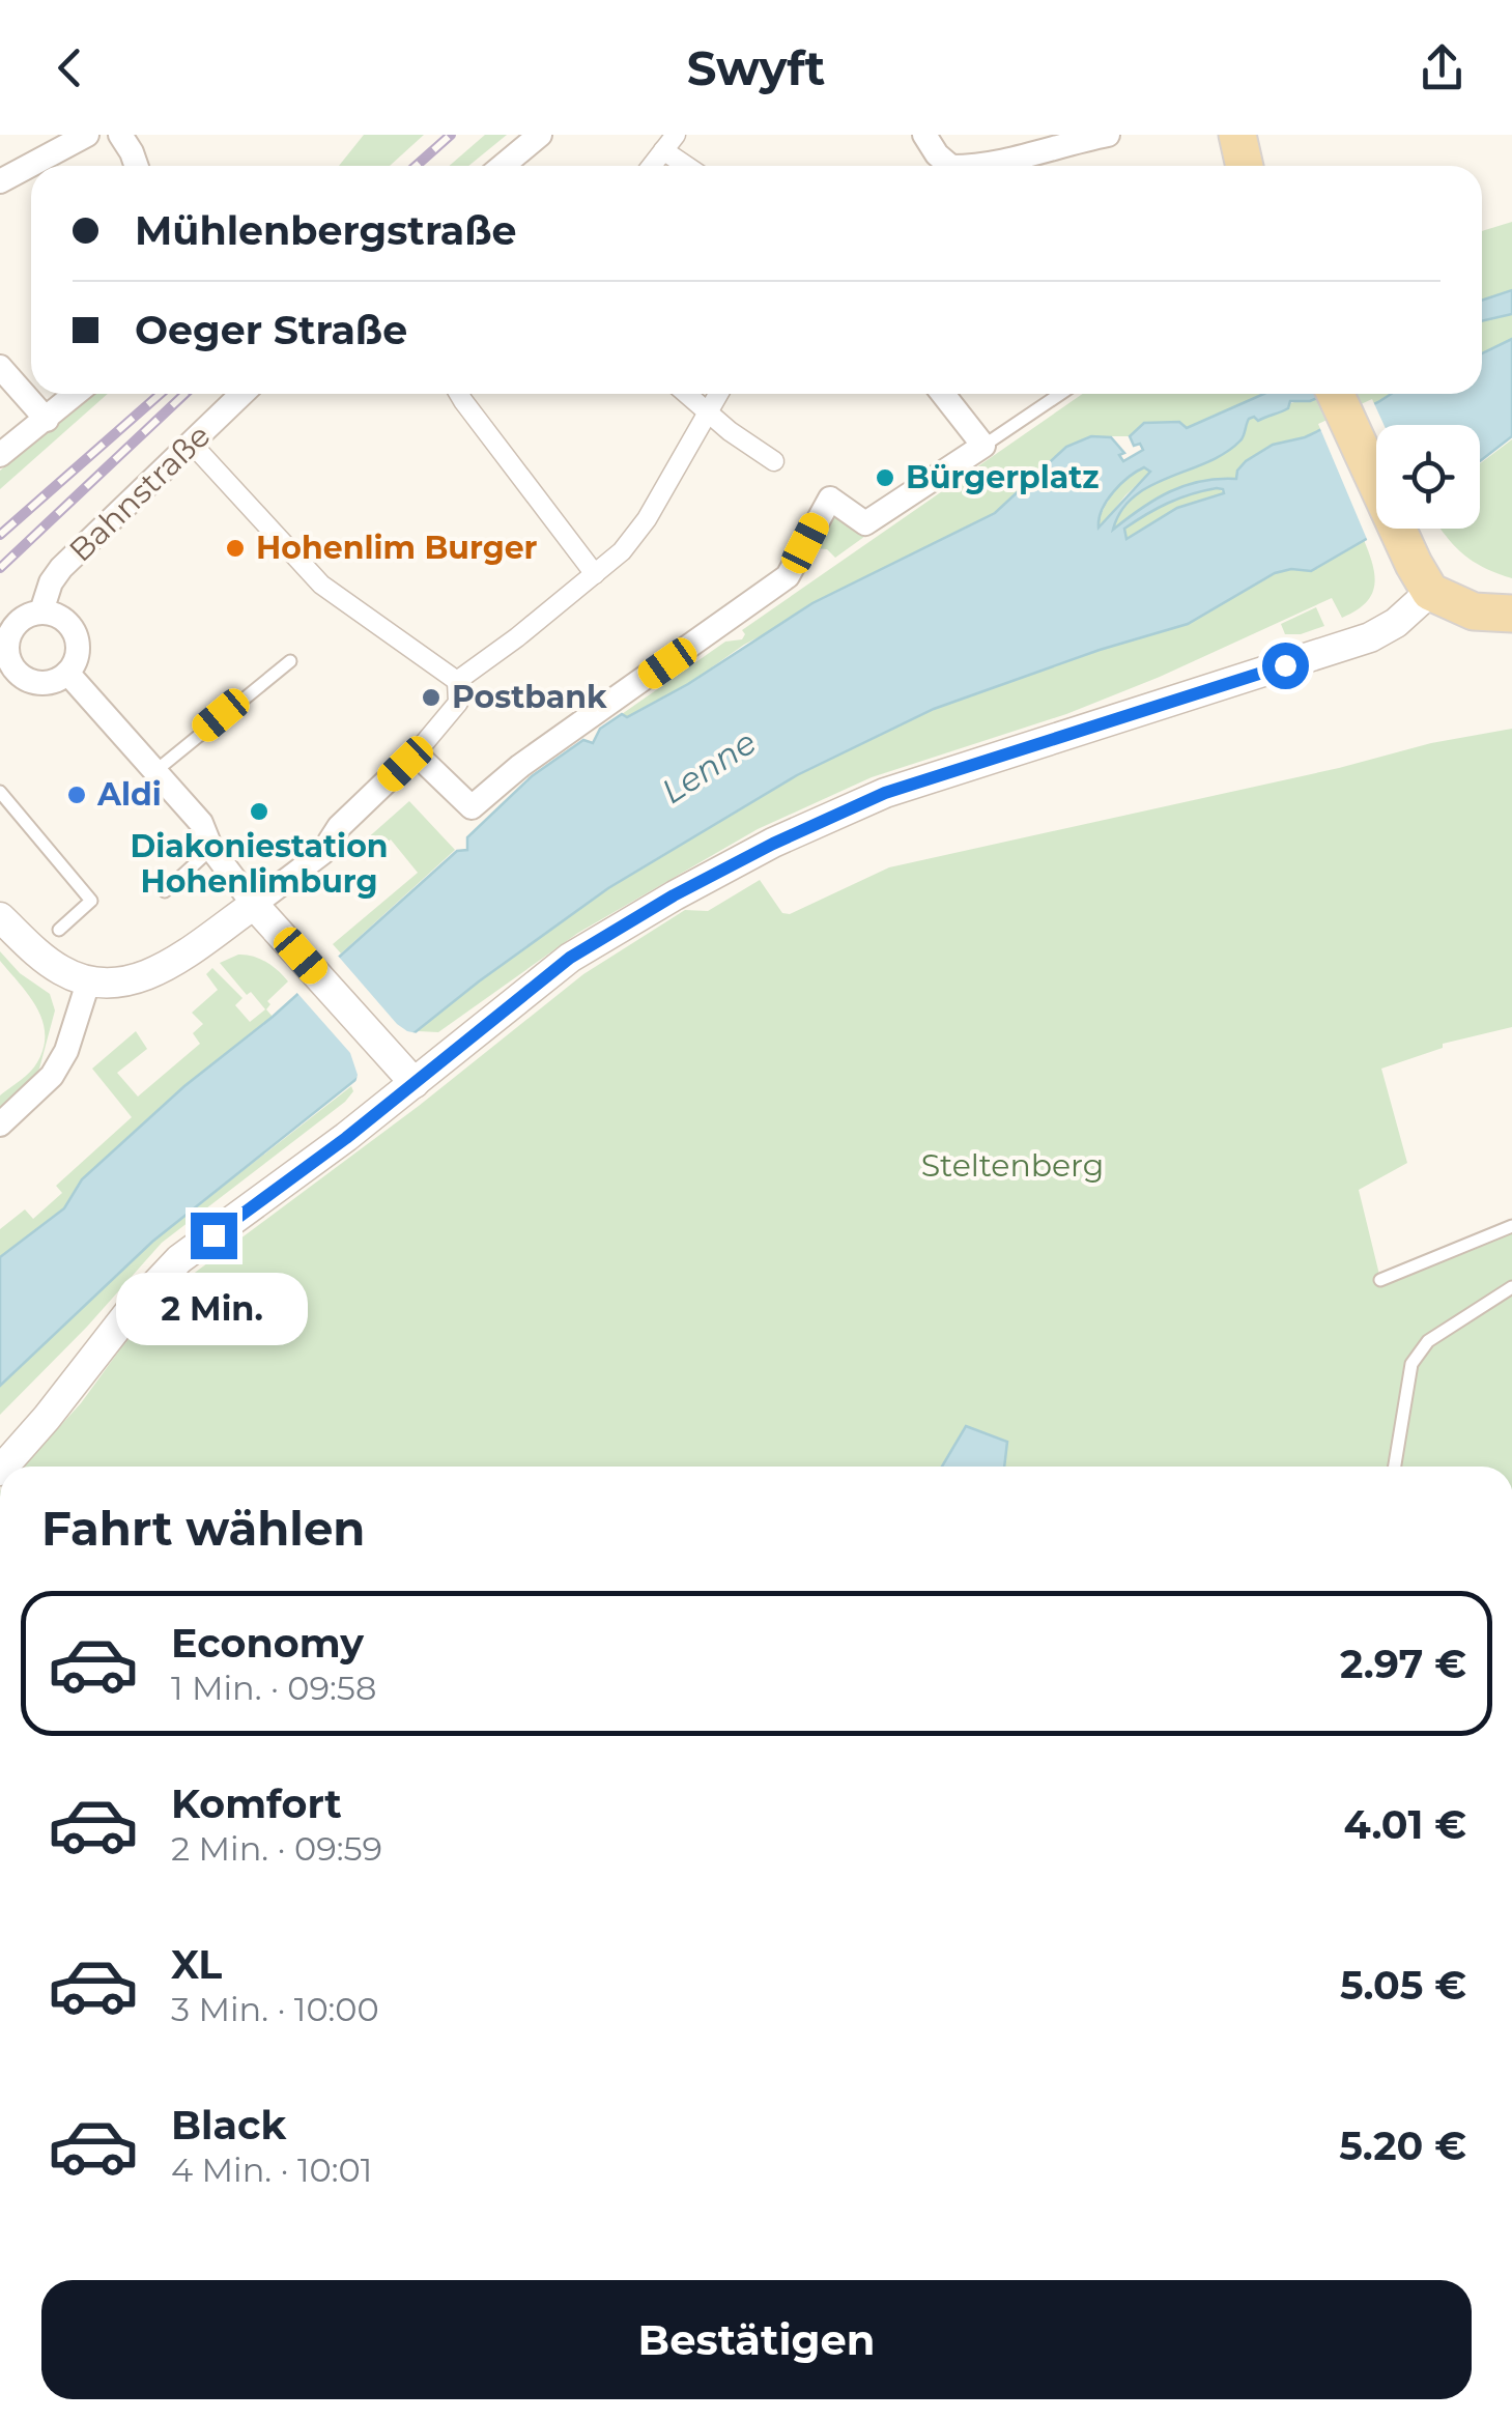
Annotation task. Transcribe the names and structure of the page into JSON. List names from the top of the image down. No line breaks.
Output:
{"streets":{"street":["Bahnstraße"]},"water":["Lenne"],"parks":["Steltenberg"],"places":["Bürgerplatz","Hohenlim Burger","Postbank","Aldi","Diakoniestation Hohenlimburg"],"page":{"header":"Swyft","banner":["Mühlenbergstraße","Oeger Straße"],"bubble":"2 Min.","heading":"Fahrt wählen","list":[{"name":"Economy","note":"1 Min. · 09:58","value":"2.97 €"},{"name":"Komfort","note":"2 Min. · 09:59","value":"4.01 €"},{"name":"XL","note":"3 Min. · 10:00","value":"5.05 €"},{"name":"Black","note":"4 Min. · 10:01","value":"5.20 €"}],"buttons":"Bestätigen"}}
